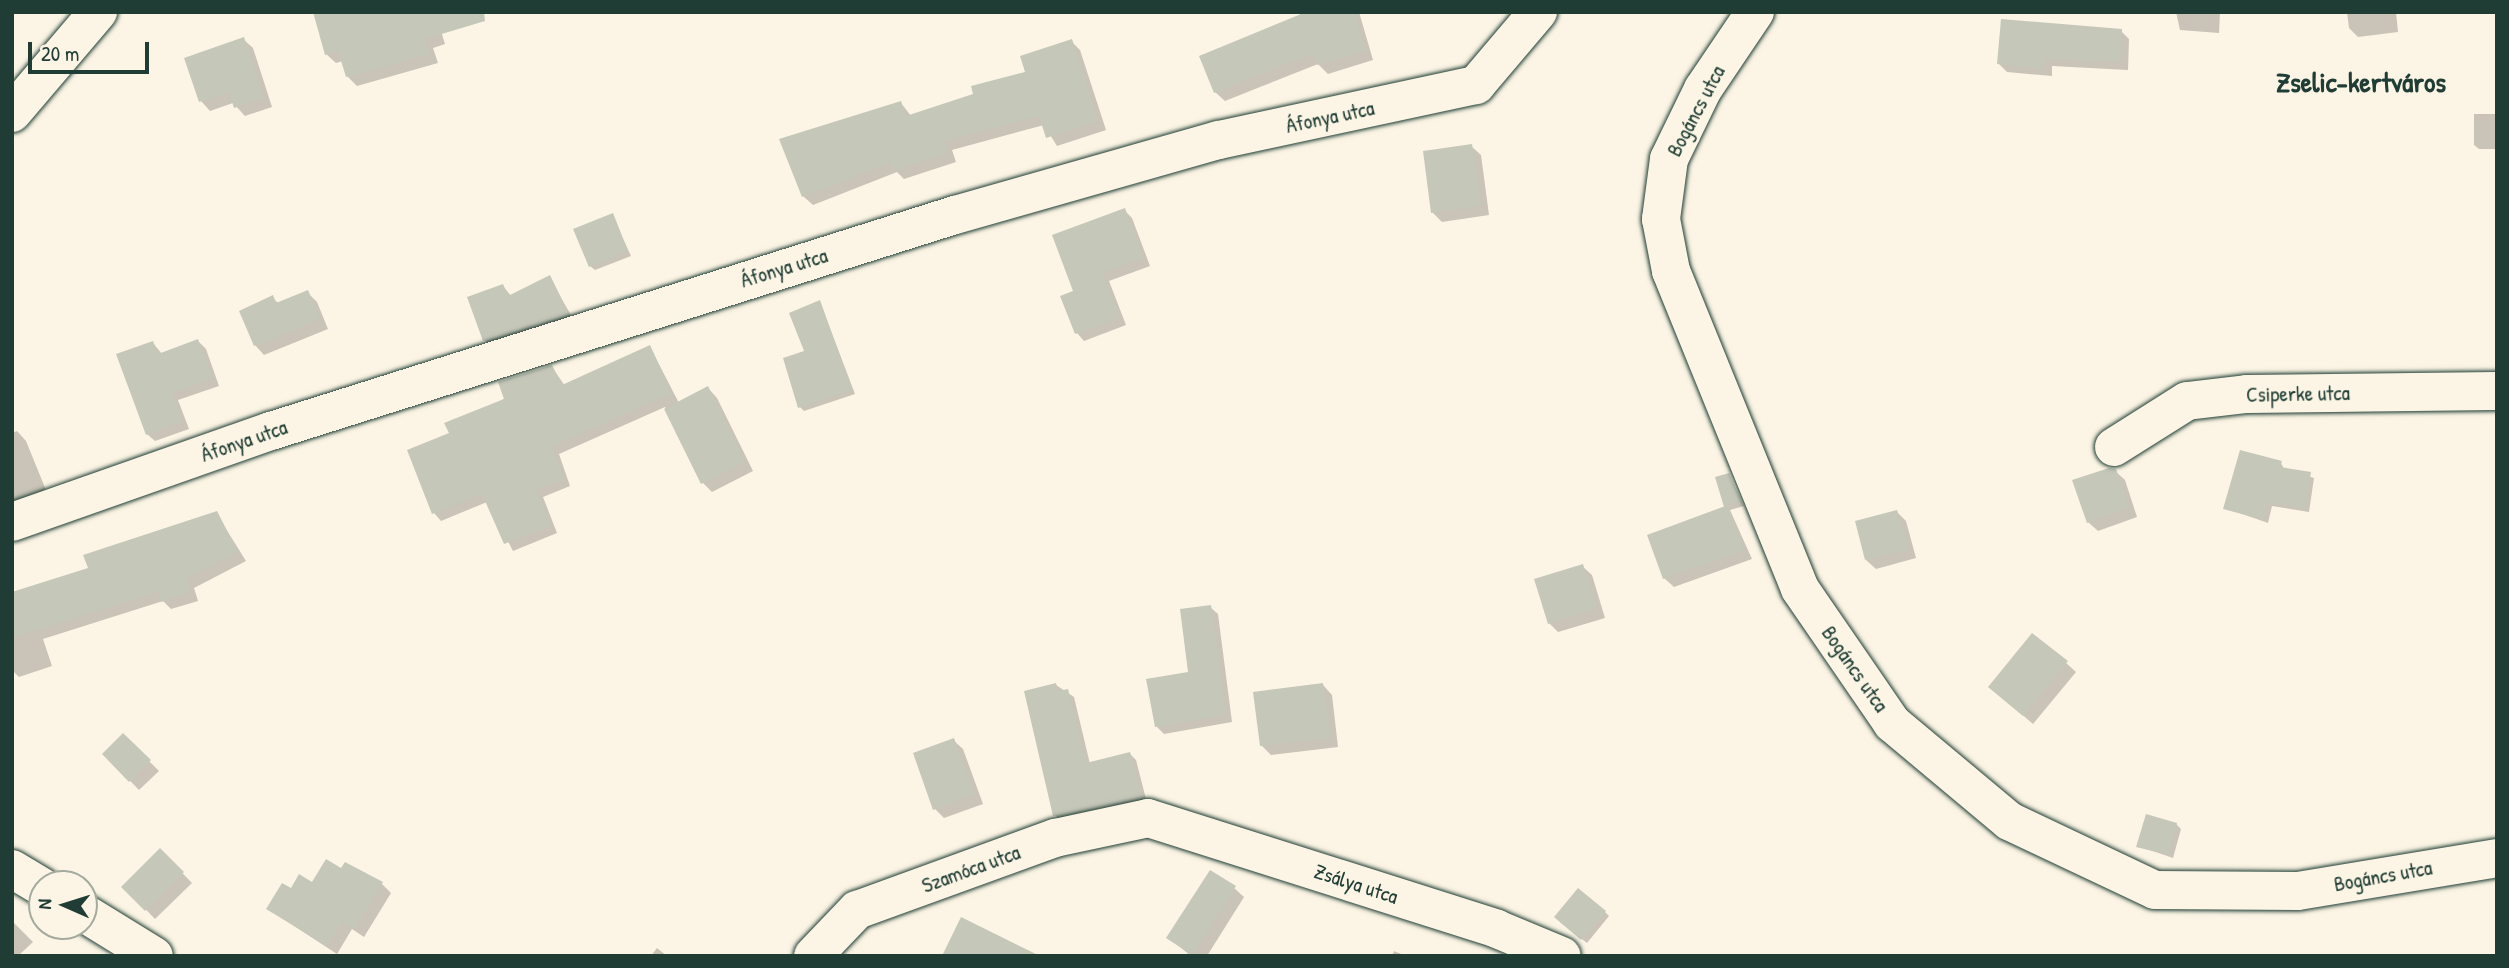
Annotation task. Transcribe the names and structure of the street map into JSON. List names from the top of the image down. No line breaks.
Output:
{"streets":{"street":["Bogáncs utca","Áfonya utca","Csiperke utca","Szamóca utca","Zsálya utca"]},"crossings":[["Szamóca utca","Zsálya utca"]],"districts":["Zselic-kertváros"],"scale_bar":"20 m","north":"left"}
